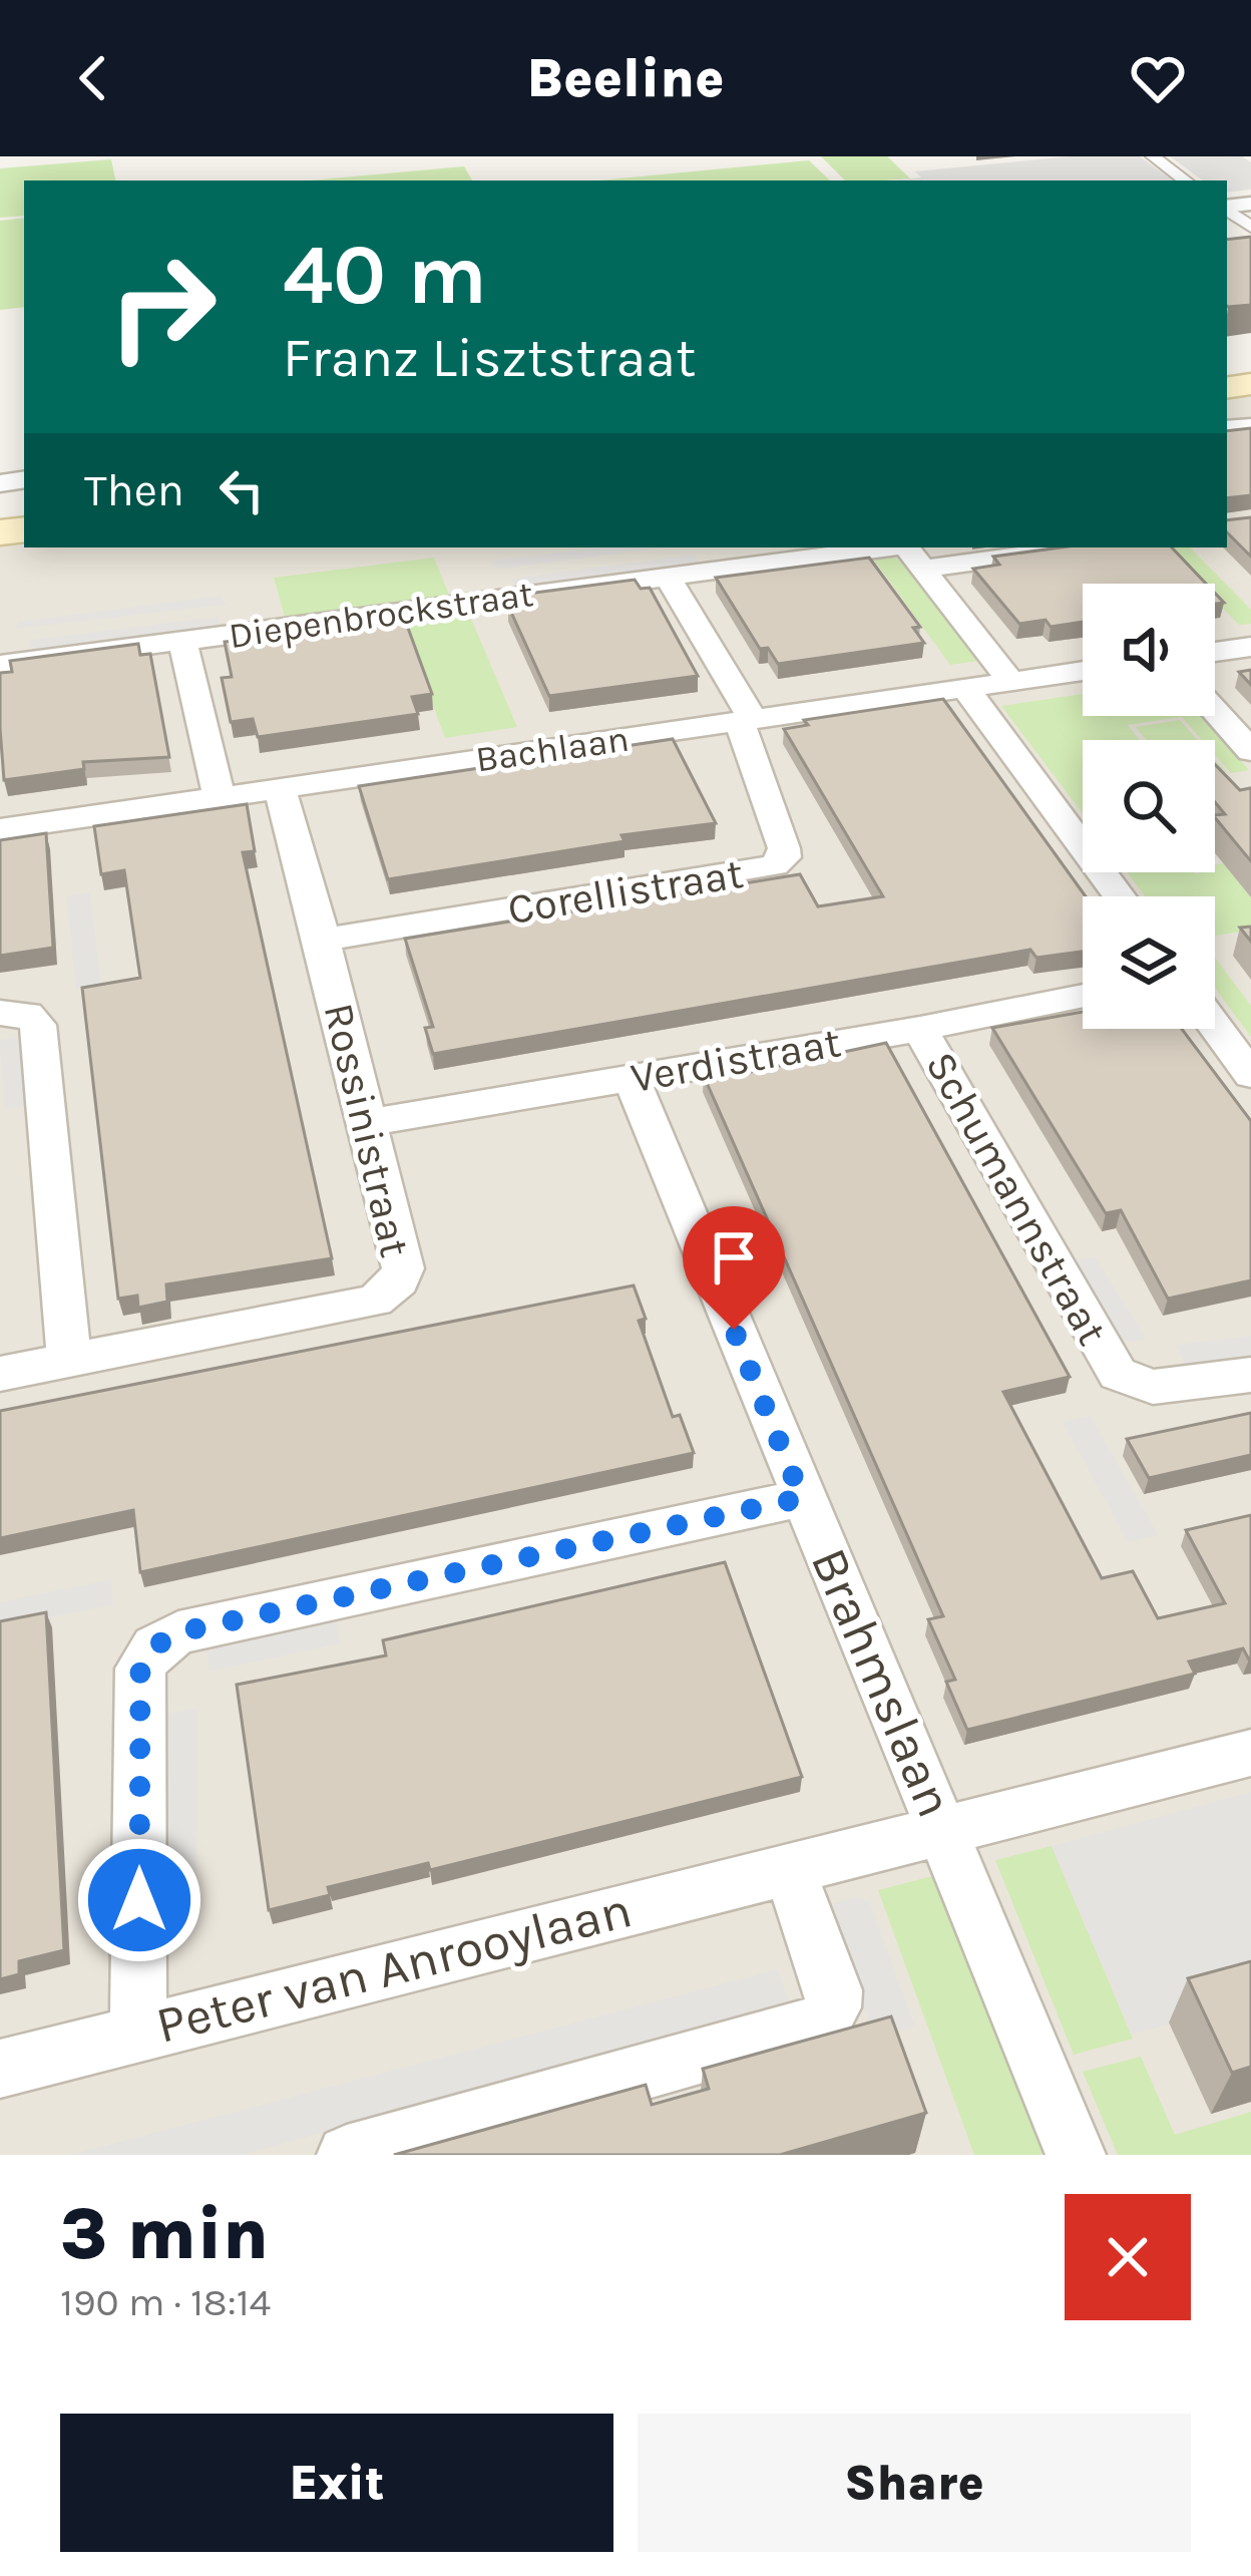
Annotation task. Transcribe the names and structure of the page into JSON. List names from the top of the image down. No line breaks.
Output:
{"streets":{"street":["Diepenbrockstraat","Bachlaan","Corellistraat","Verdistraat","Rossinistraat","Schumannstraat","Brahmslaan","Peter van Anrooylaan"]},"crossings":[["Bachlaan","Corellistraat"],["Bachlaan","Rossinistraat"],["Corellistraat","Rossinistraat"],["Verdistraat","Rossinistraat"],["Verdistraat","Schumannstraat"],["Verdistraat","Brahmslaan"],["Brahmslaan","Peter van Anrooylaan"]],"page":{"header":"Beeline","turn":["40 m","Franz Lisztstraat"],"then":"Then","heading":["3 min","190 m · 18:14"],"buttons":["Exit","Share"]}}
